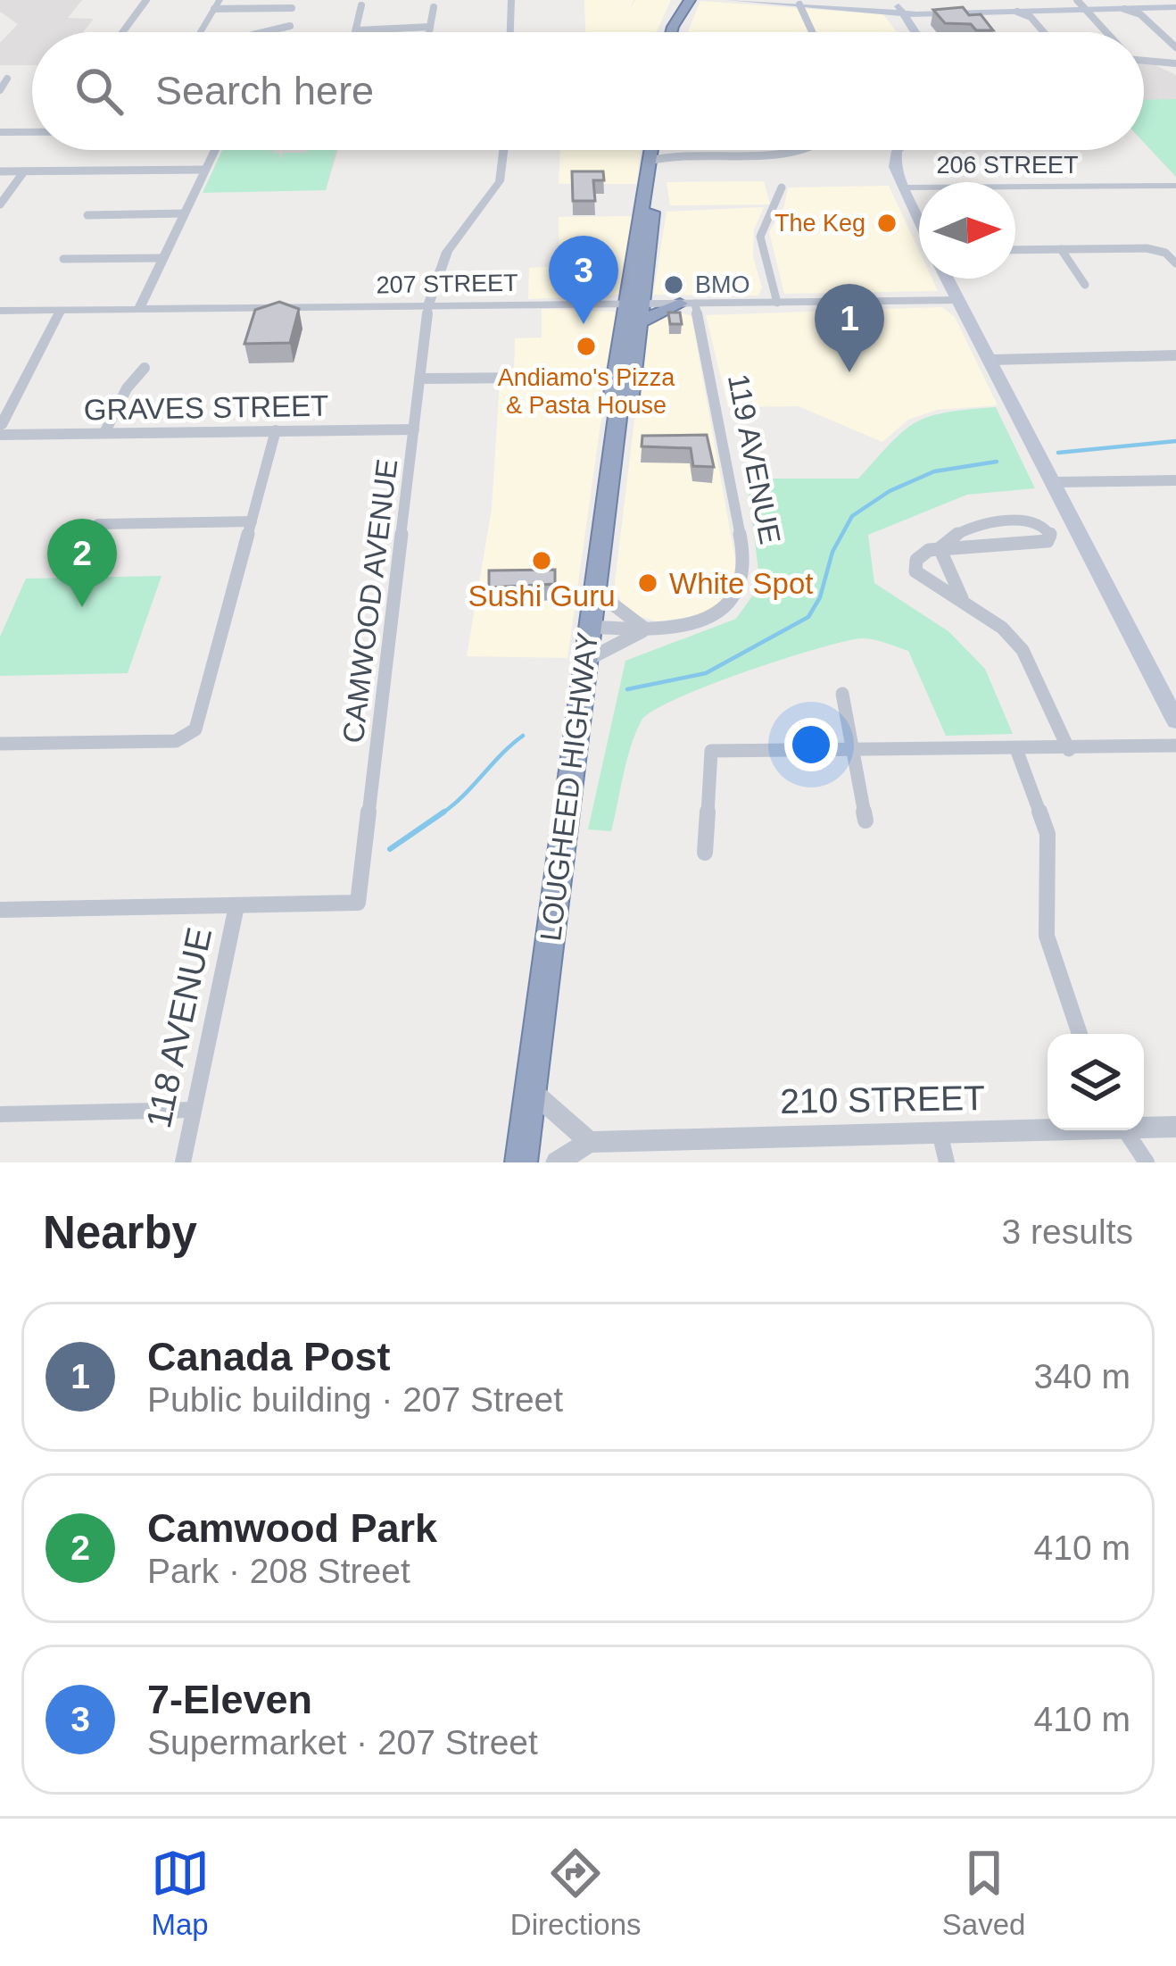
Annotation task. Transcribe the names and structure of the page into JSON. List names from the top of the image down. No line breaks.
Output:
{"streets":{"highway":["LOUGHEED HIGHWAY"],"street":["206 STREET","207 STREET","GRAVES STREET","119 AVENUE","CAMWOOD AVENUE","118 AVENUE","210 STREET"]},"crossings":[["207 STREET","CAMWOOD AVENUE"],["207 STREET","LOUGHEED HIGHWAY"],["GRAVES STREET","CAMWOOD AVENUE"],["119 AVENUE","LOUGHEED HIGHWAY"],["CAMWOOD AVENUE","118 AVENUE"]],"places":["The Keg","BMO","Andiamo's Pizza & Pasta House","Sushi Guru","White Spot"],"north":"right","page":{"search":"Search here","pins":["3","1","2"],"heading":["Nearby","3 results"],"list":[{"mark":"1","name":"Canada Post","note":"Public building · 207 Street","value":"340 m"},{"mark":"2","name":"Camwood Park","note":"Park · 208 Street","value":"410 m"},{"mark":"3","name":"7-Eleven","note":"Supermarket · 207 Street","value":"410 m"}],"nav":["Map","Directions","Saved"]}}
